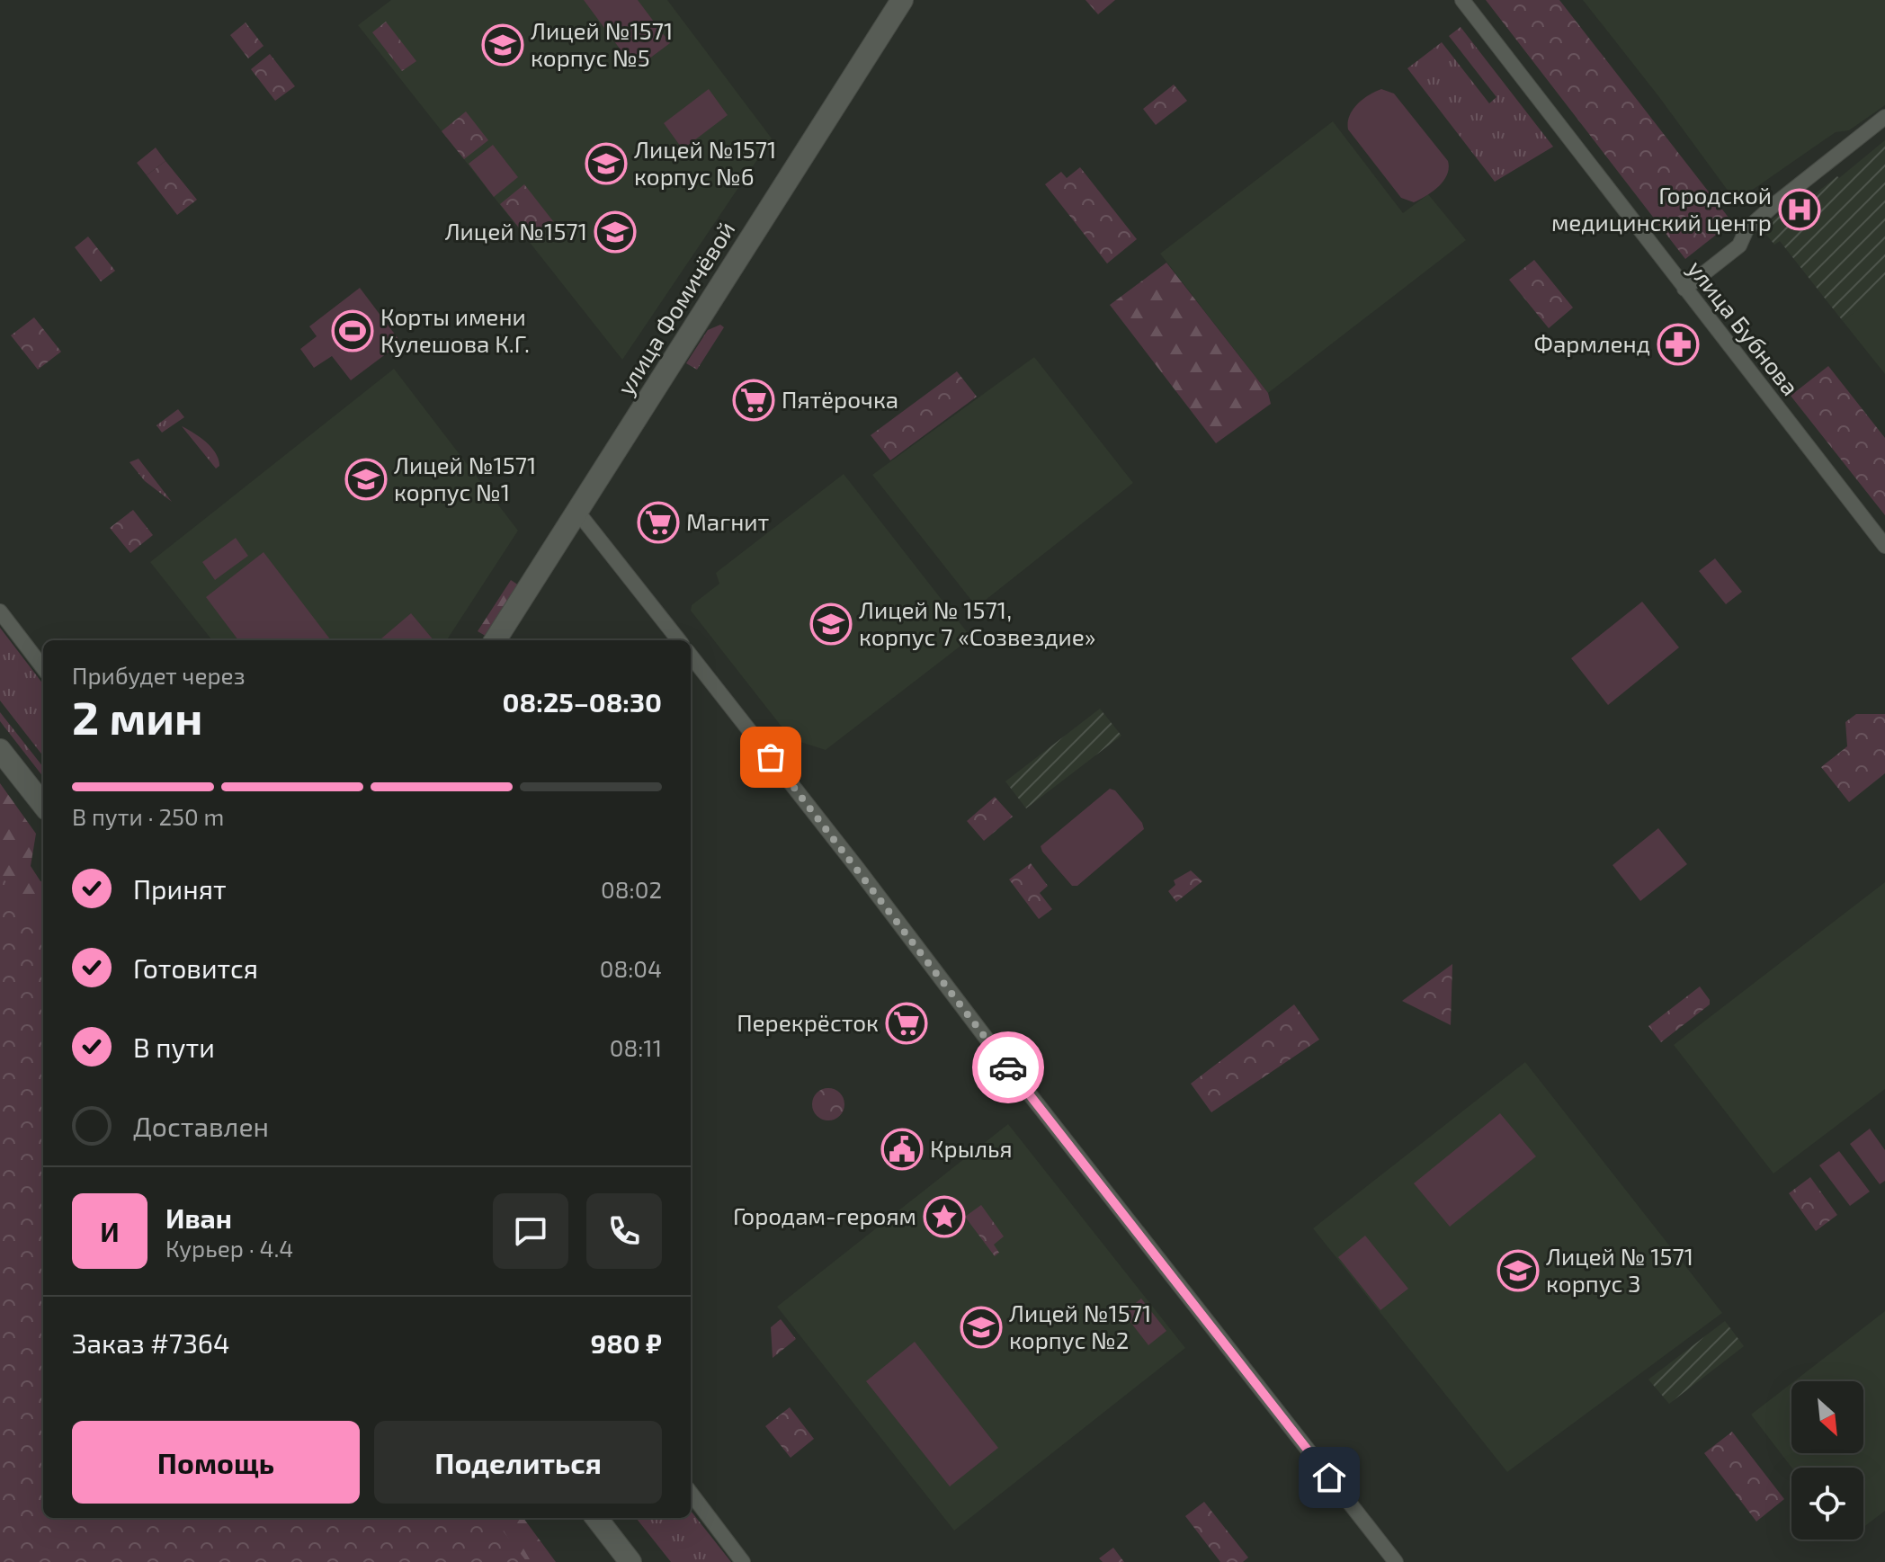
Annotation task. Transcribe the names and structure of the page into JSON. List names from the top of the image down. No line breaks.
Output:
{"streets":{"street":["улица Фомичёвой","улица Бубнова"]},"places":{"school or university":["Лицей №1571 корпус №5","Лицей №1571 корпус №6","Лицей №1571","Лицей №1571 корпус №1","Лицей № 1571, корпус 7 «Созвездие»","Лицей № 1571 корпус 3","Лицей №1571 корпус №2"],"hospital":["Городской медицинский центр"],"sports":["Корты имени Кулешова К.Г."],"pharmacy":["Фармленд"],"supermarket":["Пятёрочка","Магнит","Перекрёсток"],"public building":["Крылья"],"place":["Городам-героям"]},"north":"bottom right","page":{"heading":["2 мин","Прибудет через","08:25–08:30"],"panel":["Иван","Курьер · 4.4","Заказ #7364","980 ₽"],"bar":"В пути · 250 m","list":[["Принят","08:02"],["Готовится","08:04"],["В пути","08:11"],"Доставлен"],"round":"И","buttons":["Помощь","Поделиться"]}}
